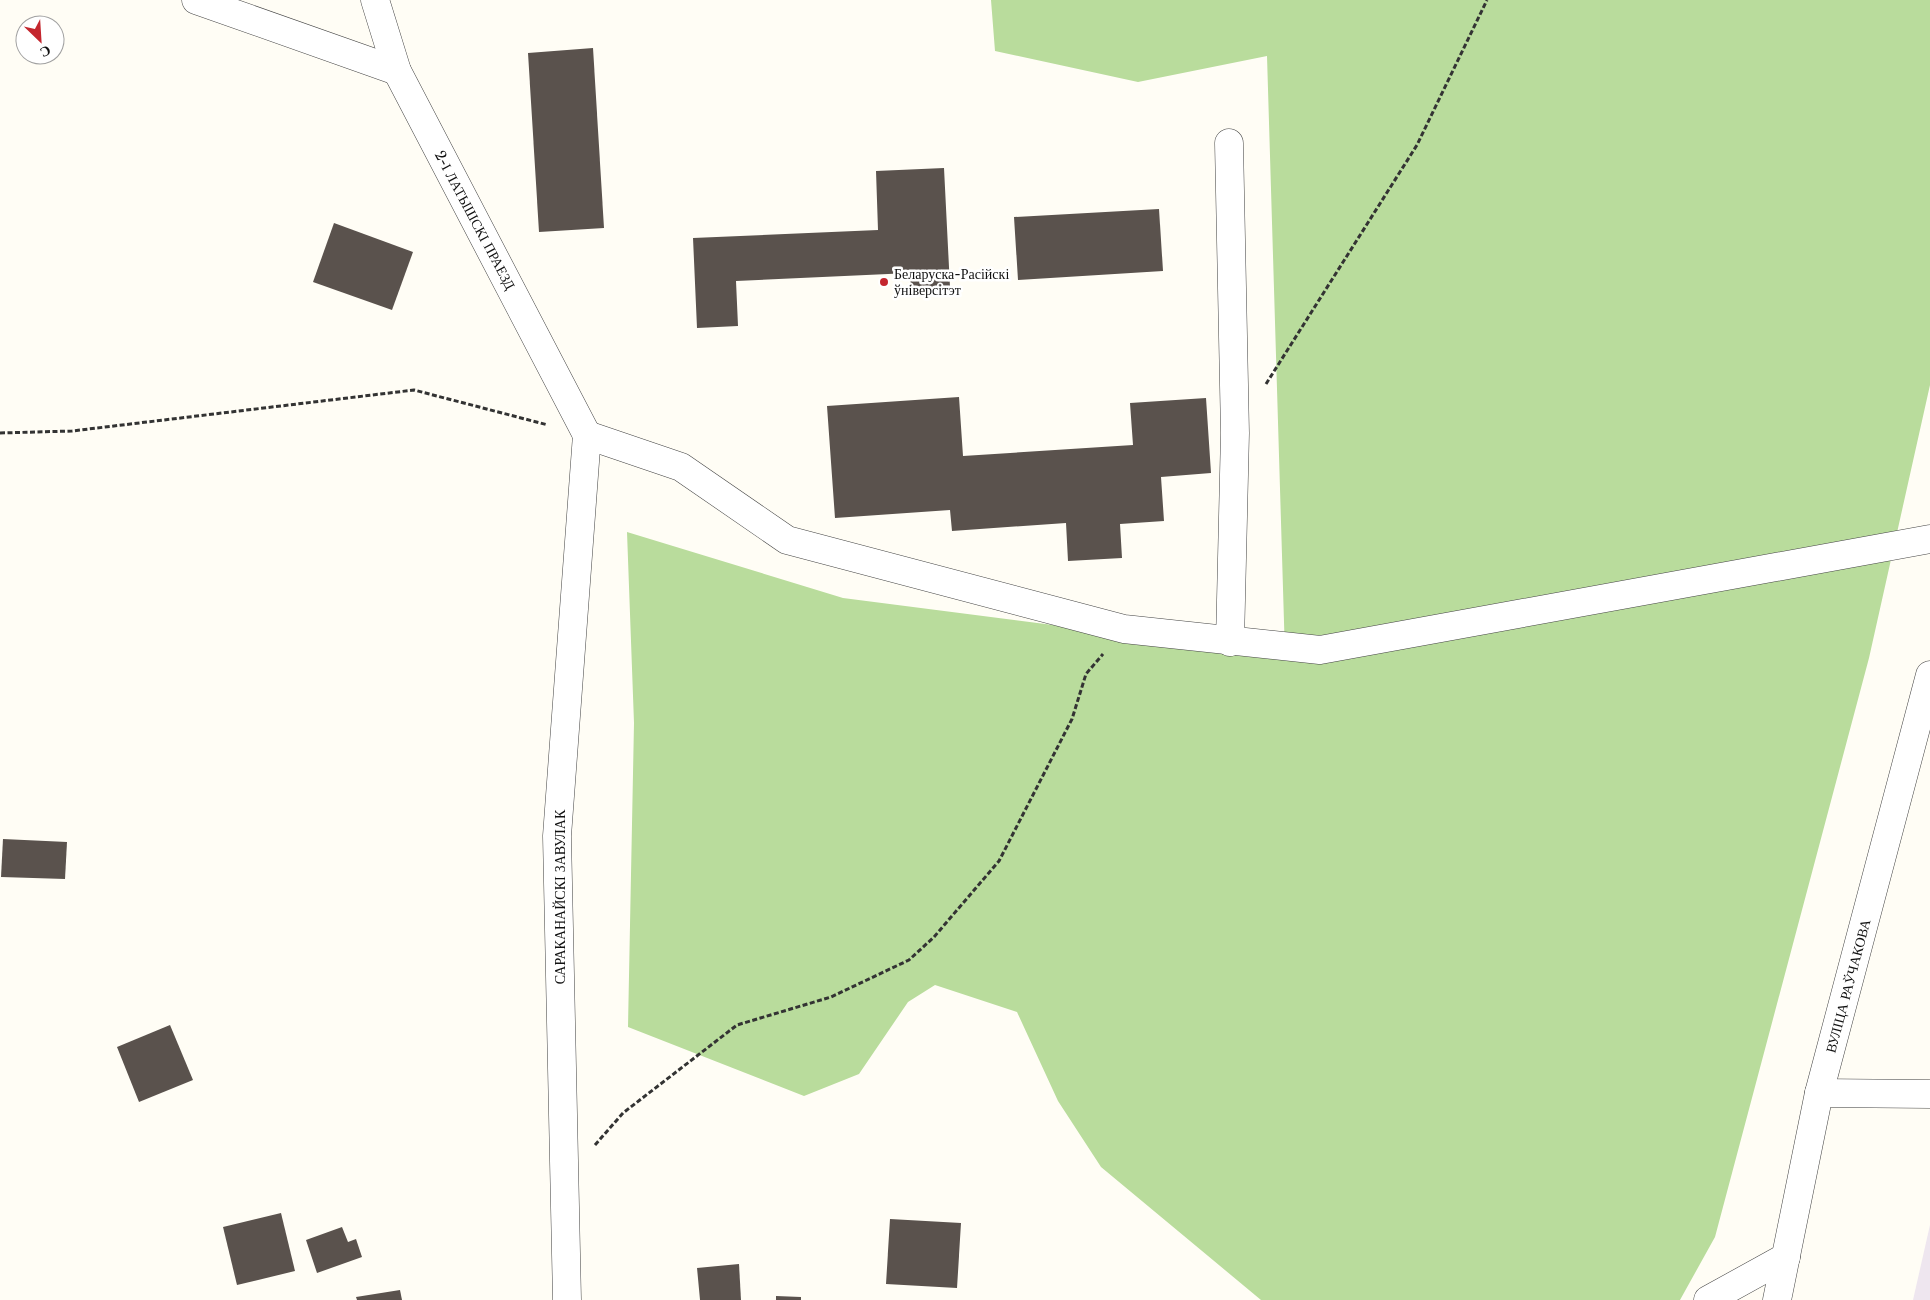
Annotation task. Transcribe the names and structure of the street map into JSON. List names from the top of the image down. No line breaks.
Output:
{"streets":{"street":["2-І ЛАТЫШСКІ ПРАЕЗД","САРАКАНАЙСКІ ЗАВУЛАК","ВУЛІЦА РАЎЧАКОВА"]},"crossings":[["2-І ЛАТЫШСКІ ПРАЕЗД","САРАКАНАЙСКІ ЗАВУЛАК"]],"places":["Беларуска-Расійскі ўніверсітэт"],"north":"bottom right"}
